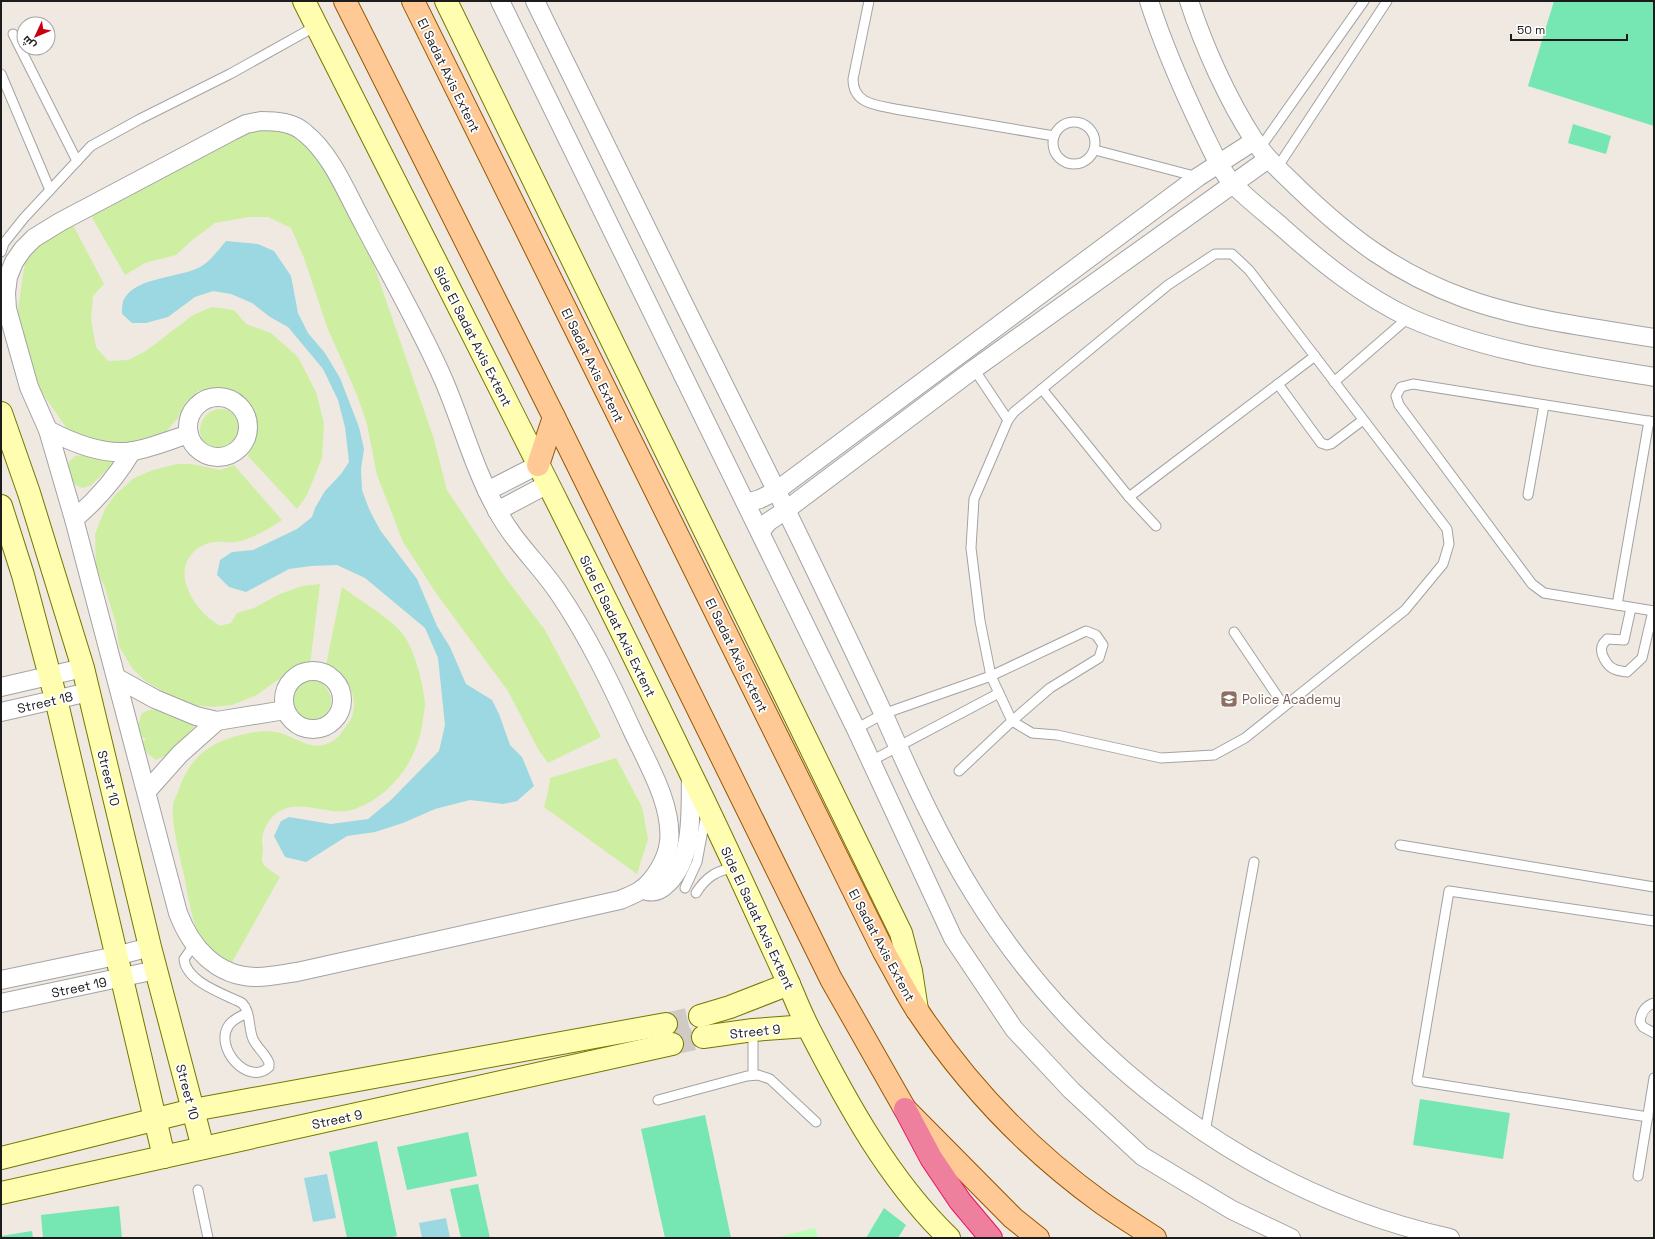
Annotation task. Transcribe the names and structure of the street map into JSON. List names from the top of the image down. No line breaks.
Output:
{"streets":{"main road":["El Sadat Axis Extent"],"street":["Side El Sadat Axis Extent","Street 18","Street 10","Street 19","Street 9"]},"crossings":[["Side El Sadat Axis Extent","Street 9"],["Street 18","Street 10"],["Street 10","Street 19"],["Street 10","Street 9"]],"places":{"school or university":["Police Academy"]},"scale_bar":"50 m","north":"bottom left"}
